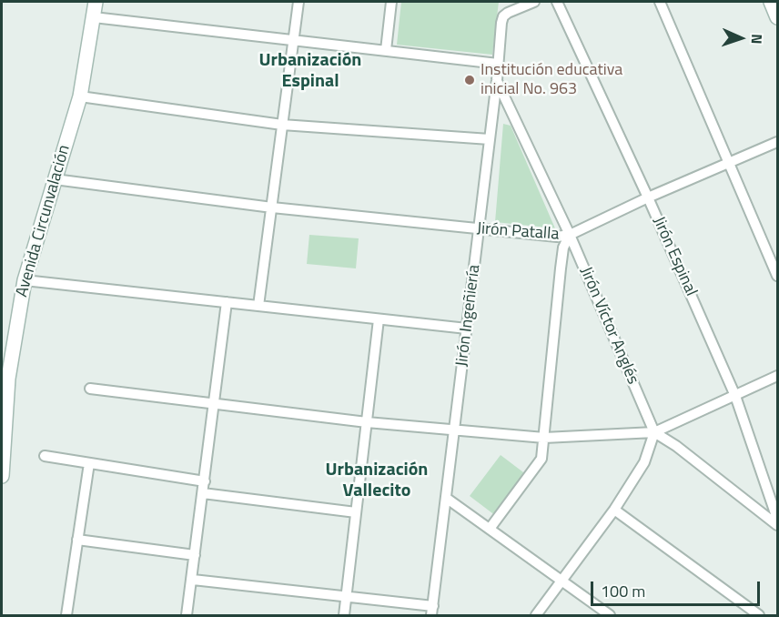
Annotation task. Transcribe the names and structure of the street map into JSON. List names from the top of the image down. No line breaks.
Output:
{"streets":{"main road":["Avenida Circunvalación"],"street":["Jirón Patalla","Jirón Espinal","Jirón Ingeñiería","Jirón Víctor Anglés"]},"crossings":[["Avenida Circunvalación","Jirón Patalla"],["Jirón Patalla","Jirón Espinal"],["Jirón Patalla","Jirón Ingeñiería"],["Jirón Patalla","Jirón Víctor Anglés"],["Jirón Ingeñiería","Jirón Víctor Anglés"]],"districts":["Urbanización Espinal","Urbanización Vallecito"],"places":["Institución educativa inicial No. 963"],"scale_bar":"100 m","north":"right"}
